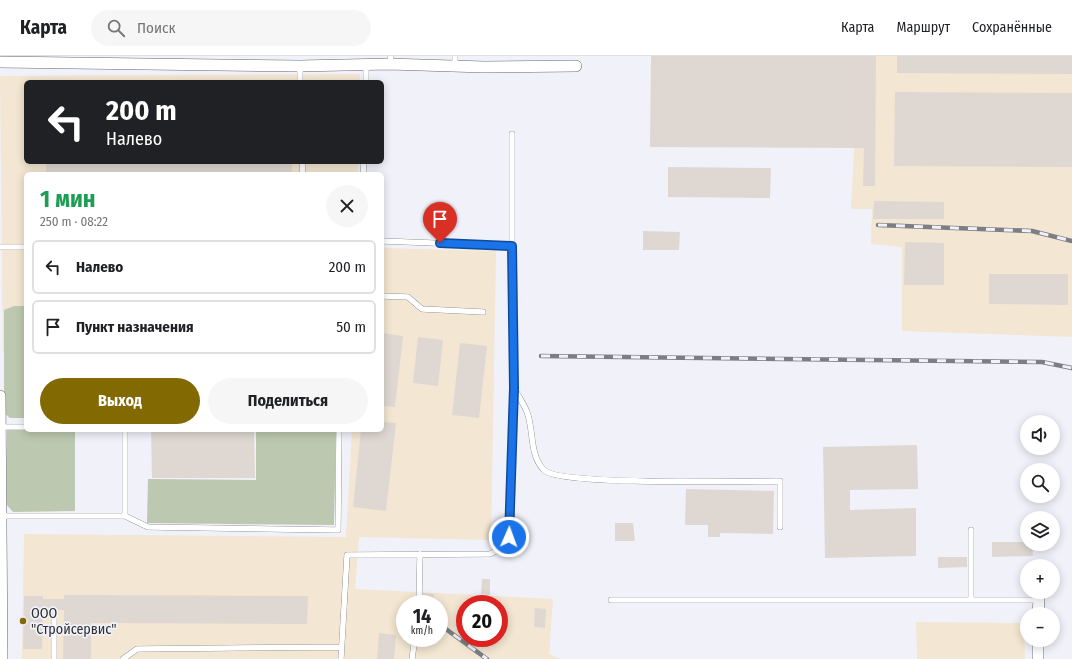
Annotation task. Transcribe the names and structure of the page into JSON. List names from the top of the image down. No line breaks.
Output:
{"places":["ООО \"Стройсервис\""],"page":{"header":"Карта","search":"Поиск","nav":["Карта","Маршрут","Сохранённые"],"turn":["200 m","Налево"],"heading":["1 мин","250 m · 08:22"],"list":[{"name":"Налево","value":"200 m"},{"name":"Пункт назначения","value":"50 m"}],"buttons":["Выход","Поделиться"],"map_buttons":["+","−"],"speed":"14 km/h","limit":"20"}}
